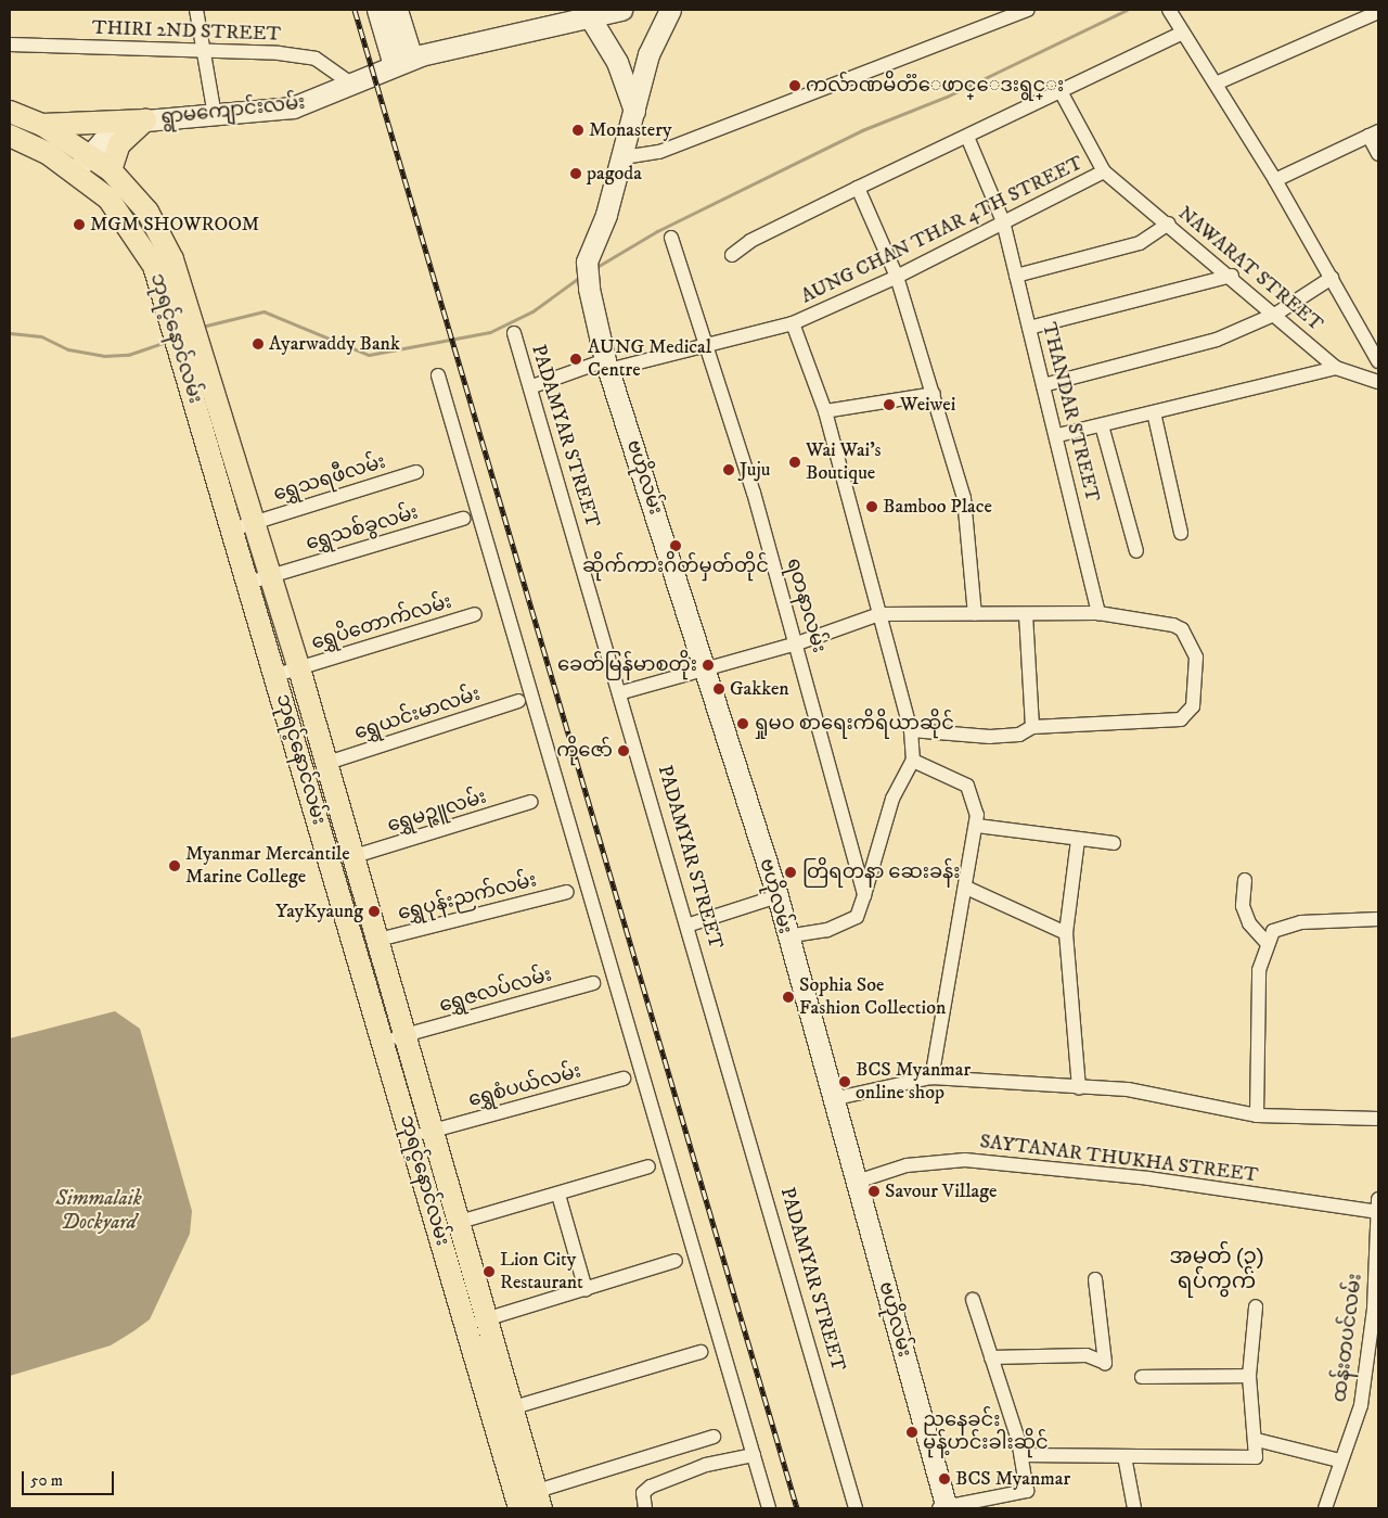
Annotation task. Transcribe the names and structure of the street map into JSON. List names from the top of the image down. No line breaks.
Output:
{"streets":{"main road":["ရွာမကျောင်းလမ်း","ဘုရင့်နောင်လမ်း","ဗဟိုလမ်း"],"street":["THIRI 2ND STREET","AUNG CHAN THAR 4TH STREET","NAWARAT STREET","THANDAR STREET","PADAMYAR STREET","ရွှေသရဖီလမ်း","ရွှေသစ်ခွလမ်း","ရတနာလမ်း","ရွှေပိတောက်လမ်း","ရွှေယင်းမာလမ်း","ရွှေမဉ္ဇူလမ်း","ရွှေပုန်းညက်လမ်း","ရွှေဇလပ်လမ်း","ရွှေစံပယ်လမ်း","SAYTANAR THUKHA STREET","ထန်းတပင်လမ်း"]},"crossings":[["THIRI 2ND STREET","ရွာမကျောင်းလမ်း"],["ရွာမကျောင်းလမ်း","ဘုရင့်နောင်လမ်း"],["AUNG CHAN THAR 4TH STREET","NAWARAT STREET"],["AUNG CHAN THAR 4TH STREET","THANDAR STREET"],["AUNG CHAN THAR 4TH STREET","PADAMYAR STREET"],["AUNG CHAN THAR 4TH STREET","ဗဟိုလမ်း"],["AUNG CHAN THAR 4TH STREET","ရတနာလမ်း"],["ဘုရင့်နောင်လမ်း","ရွှေသရဖီလမ်း"],["ဘုရင့်နောင်လမ်း","ရွှေသစ်ခွလမ်း"],["ဘုရင့်နောင်လမ်း","ရွှေပိတောက်လမ်း"],["ဘုရင့်နောင်လမ်း","ရွှေယင်းမာလမ်း"],["ဘုရင့်နောင်လမ်း","ရွှေမဉ္ဇူလမ်း"],["ဘုရင့်နောင်လမ်း","ရွှေပုန်းညက်လမ်း"],["ဘုရင့်နောင်လမ်း","ရွှေဇလပ်လမ်း"],["ဘုရင့်နောင်လမ်း","ရွှေစံပယ်လမ်း"],["ဗဟိုလမ်း","SAYTANAR THUKHA STREET"],["SAYTANAR THUKHA STREET","ထန်းတပင်လမ်း"]],"districts":["အမှတ် (၃) ရပ်ကွက်"],"water":["Simmalaik Dockyard"],"places":["ကလ်ာဏမိတၱေဖာင္ေဒးရွင္း","Monastery","pagoda","MGM SHOWROOM","Ayarwaddy Bank","AUNG Medical Centre","Weiwei","Wai Wai's Boutique","Juju","Bamboo Place","ဆိုက်ကားဂိတ်မှတ်တိုင်","ခေတ်မြန်မာစတိုး","Gakken","ရှုမဝ စာရေးကိရိယာဆိုင်","ကိုဇော်","Myanmar Mercantile Marine College","တြိရတနာ ဆေးခန်း","YayKyaung","Sophia Soe Fashion Collection","BCS Myanmar online shop","Savour Village","Lion City Restaurant","ညနေခင်း မုန့်ဟင်းခါးဆိုင်","BCS Myanmar"],"scale_bar":"50 m"}
